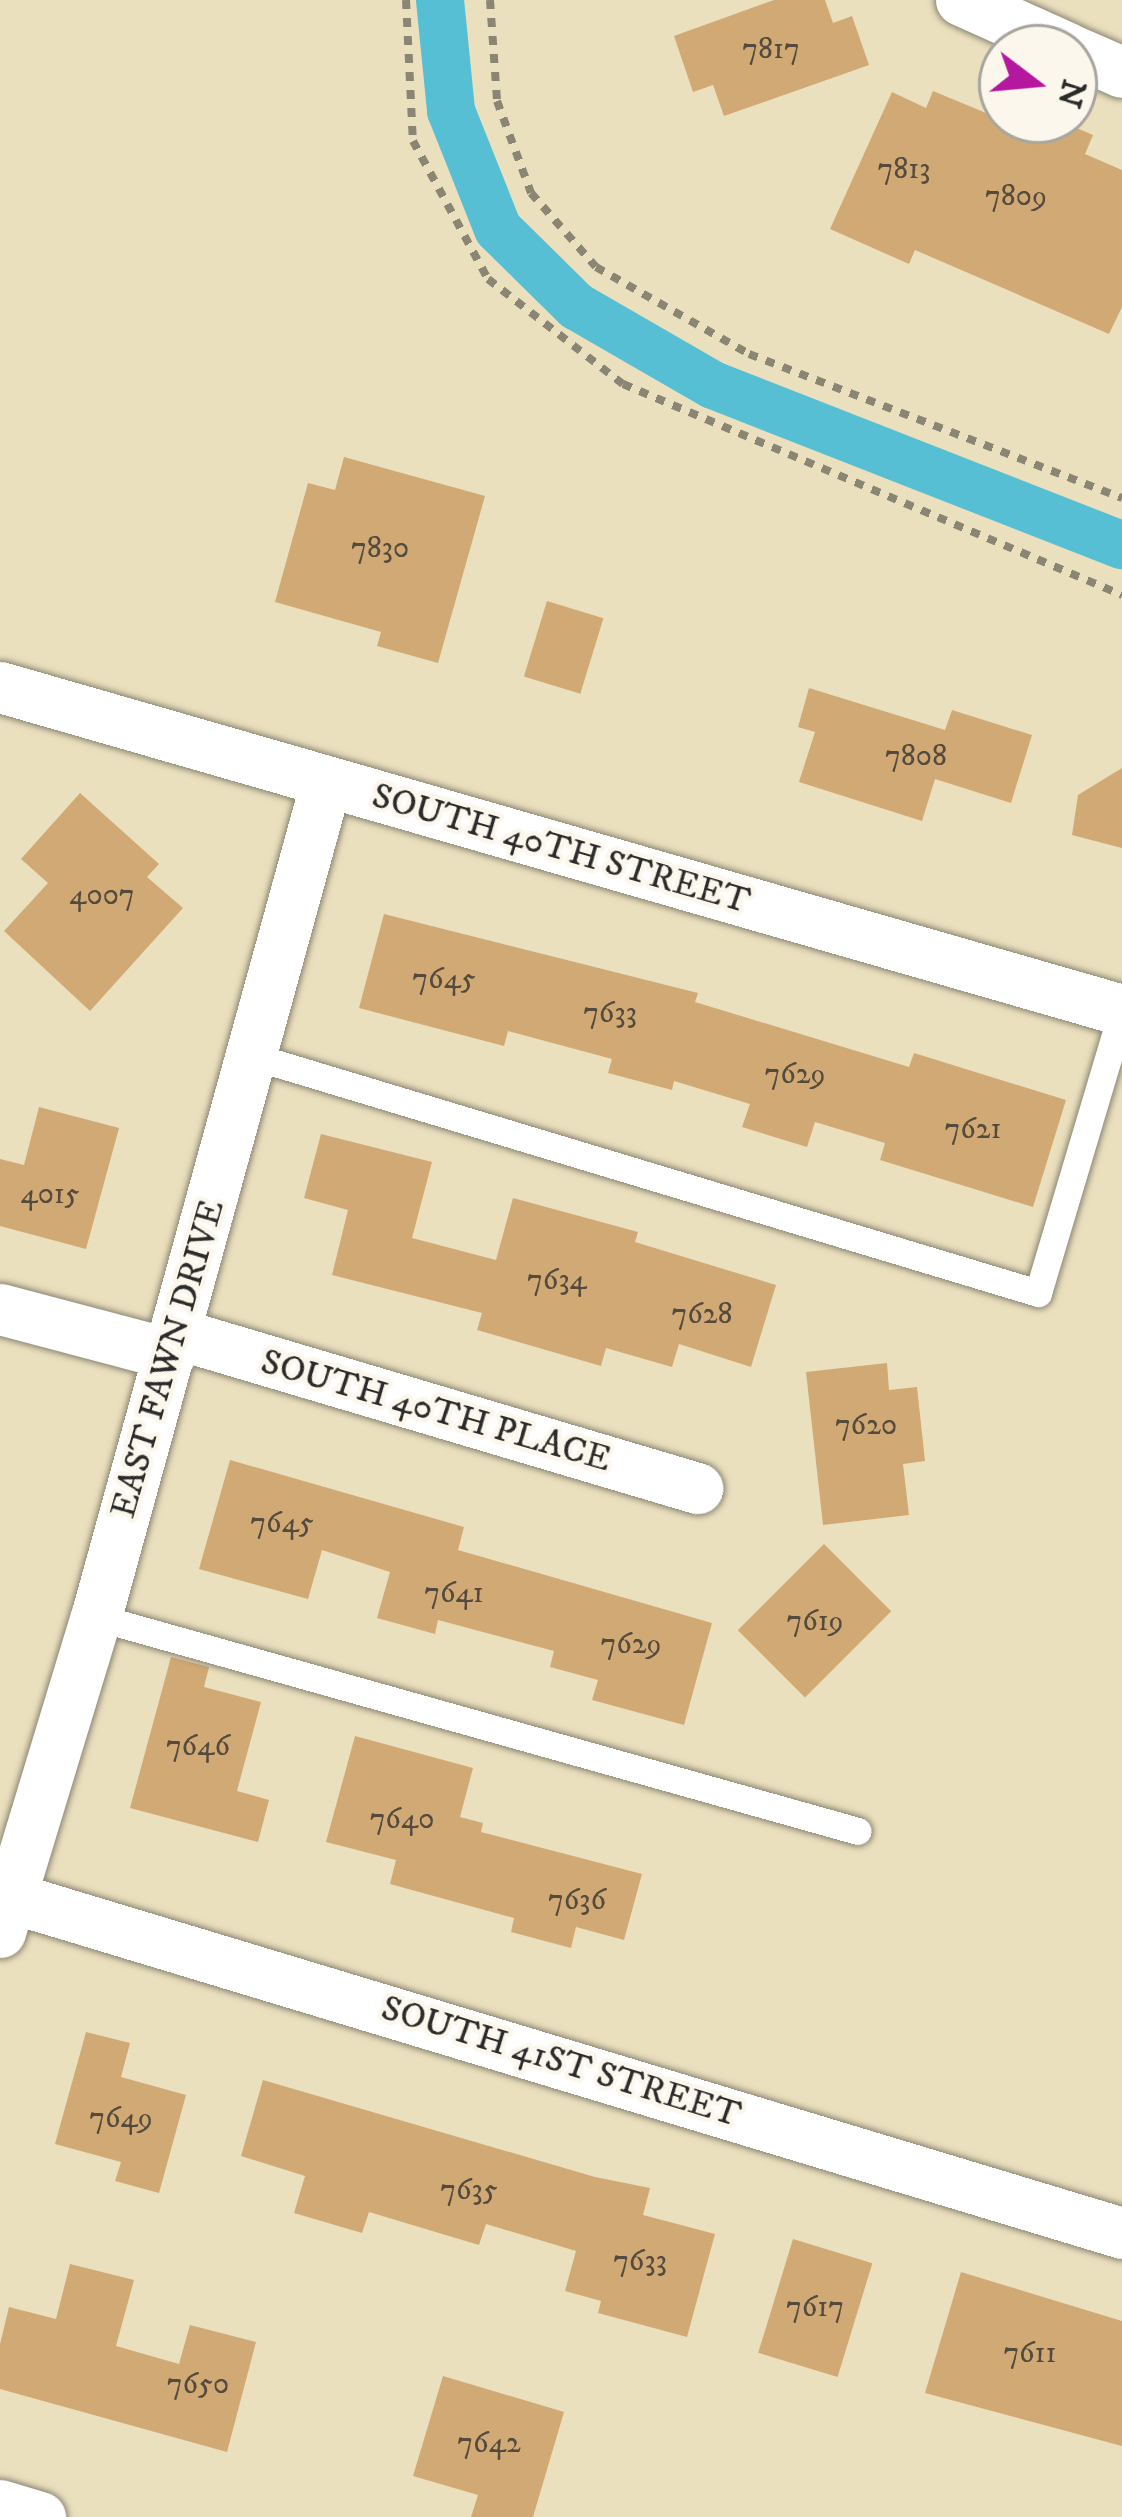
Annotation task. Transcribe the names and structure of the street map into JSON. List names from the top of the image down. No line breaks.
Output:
{"streets":{"street":["SOUTH 40TH STREET","EAST FAWN DRIVE","SOUTH 40TH PLACE","SOUTH 41ST STREET"]},"crossings":[["SOUTH 40TH STREET","EAST FAWN DRIVE"],["EAST FAWN DRIVE","SOUTH 40TH PLACE"],["EAST FAWN DRIVE","SOUTH 41ST STREET"]],"house_numbers":["7817","7813","7809","7830","7808","4007","7645","7633","7629","7621","4015","7634","7628","7620","7645","7641","7619","7629","7646","7640","7636","7649","7635","7633","7617","7611","7650","7642"],"north":"right"}
